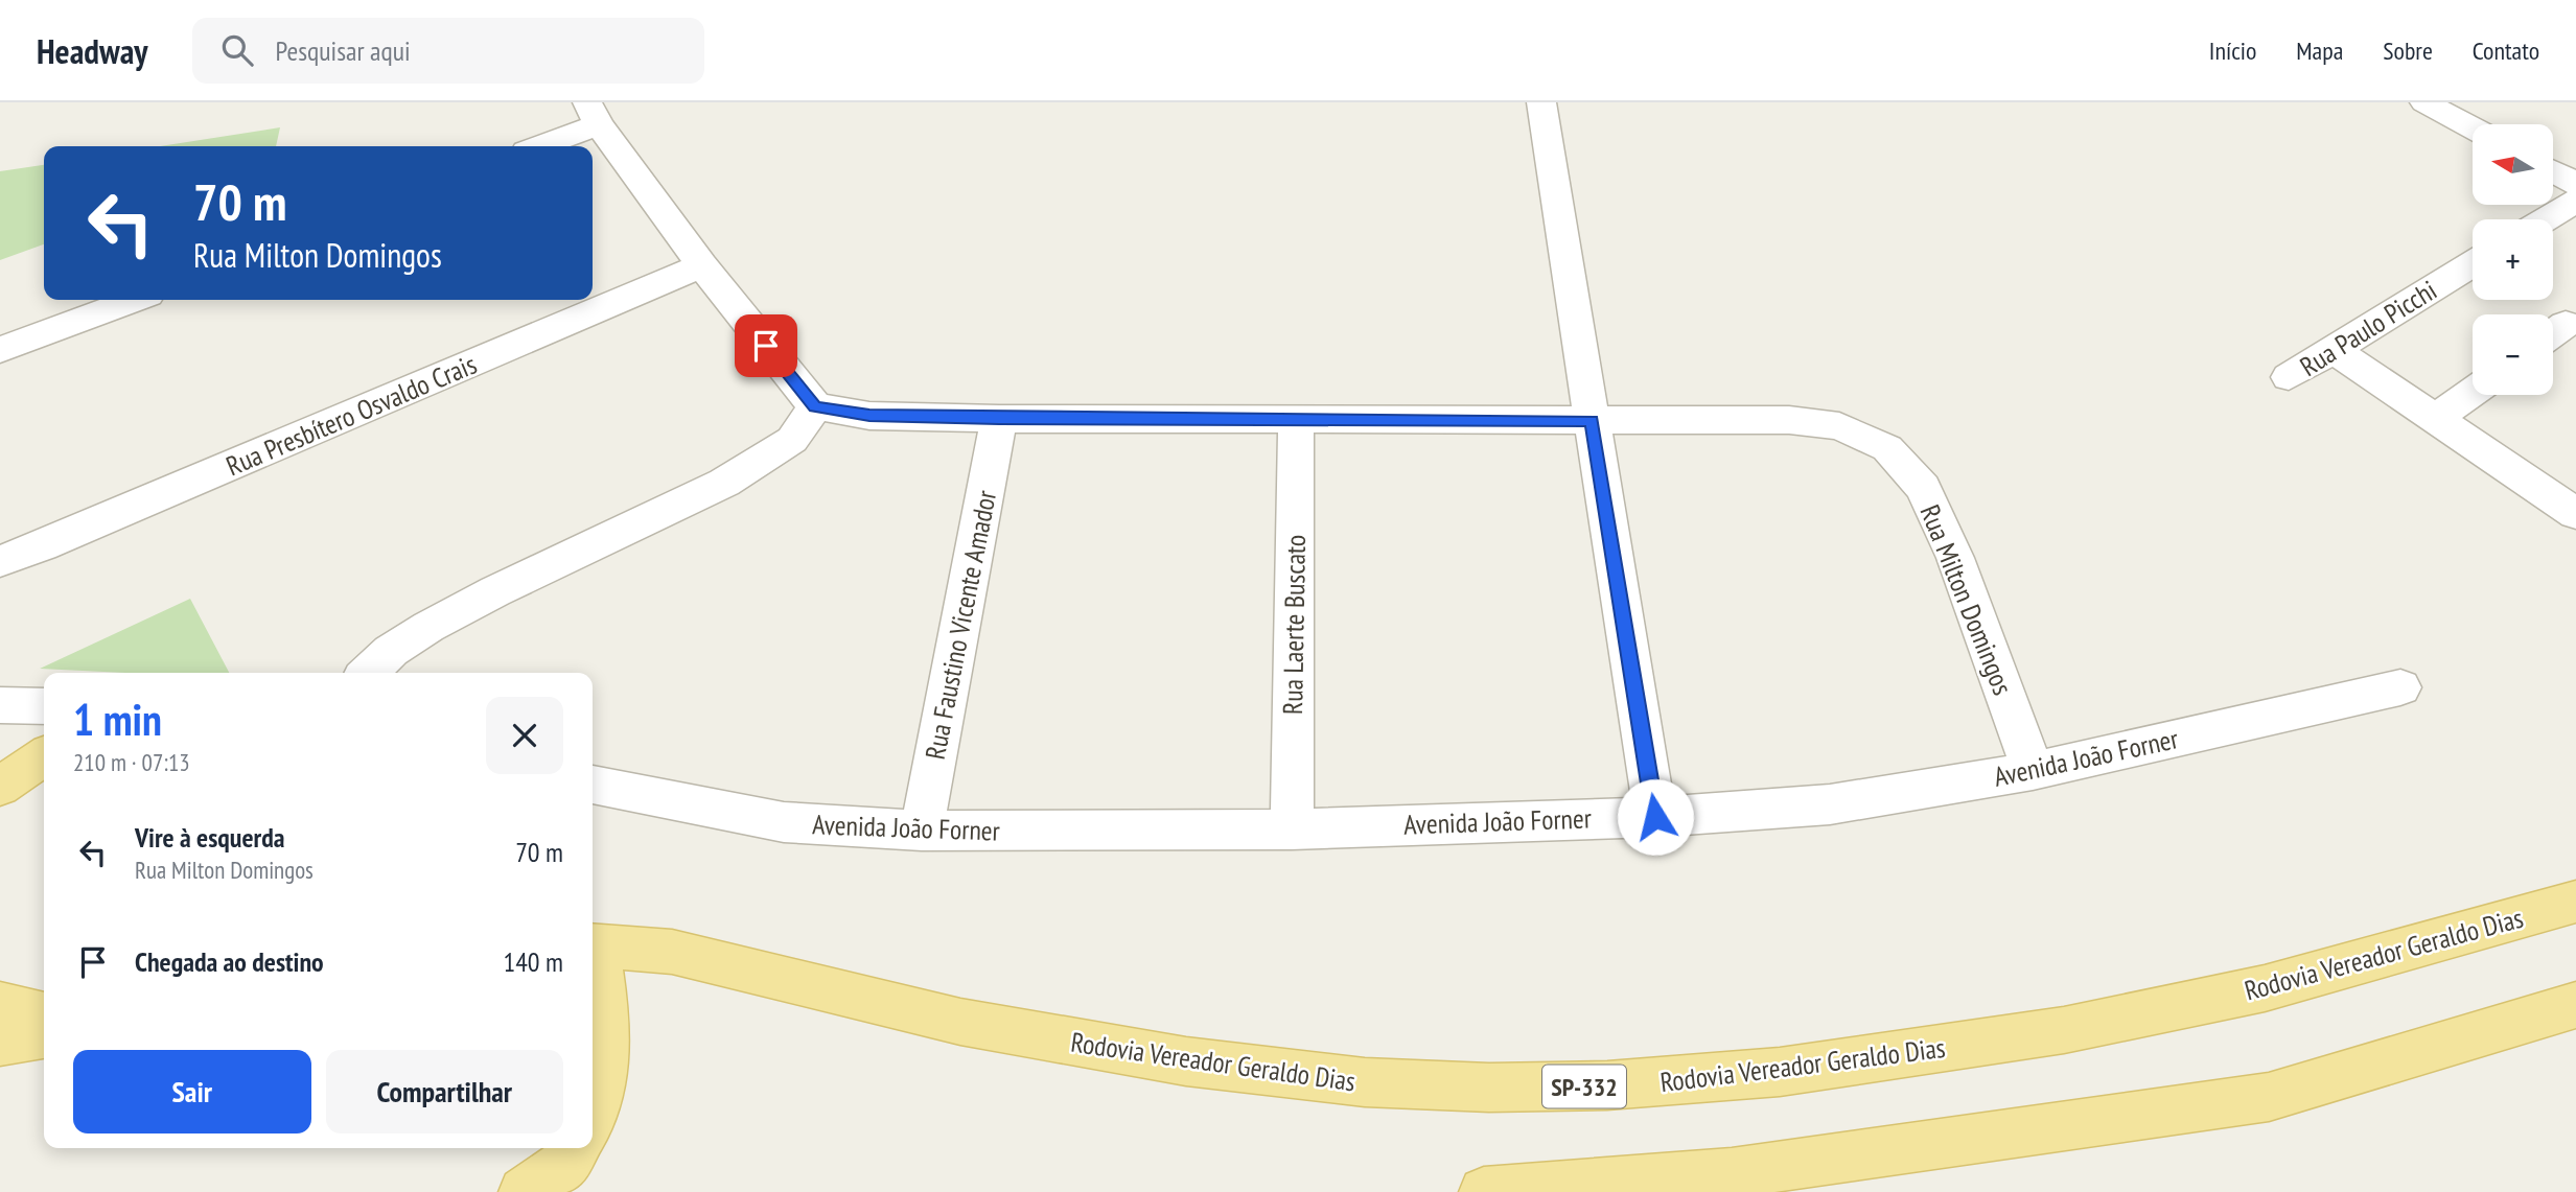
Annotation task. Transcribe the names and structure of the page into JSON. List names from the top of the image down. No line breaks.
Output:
{"streets":{"main road":["Rodovia Vereador Geraldo Dias","SP-332"],"street":["Rua Paulo Picchi","Rua Presbítero Osvaldo Crais","Rua Milton Domingos","Rua Faustino Vicente Amador","Rua Laerte Buscato","Avenida João Forner"]},"crossings":[["Rua Milton Domingos","Rua Faustino Vicente Amador"],["Rua Milton Domingos","Rua Laerte Buscato"],["Rua Milton Domingos","Avenida João Forner"],["Rua Faustino Vicente Amador","Avenida João Forner"],["Rua Laerte Buscato","Avenida João Forner"]],"north":"left","page":{"header":"Headway","search":"Pesquisar aqui","nav":["Início","Mapa","Sobre","Contato"],"map_buttons":["+","−"],"turn":["70 m","Rua Milton Domingos"],"heading":["1 min","210 m · 07:13"],"list":[{"name":"Vire à esquerda","note":"Rua Milton Domingos","value":"70 m"},{"name":"Chegada ao destino","value":"140 m"}],"buttons":["Sair","Compartilhar"]}}
